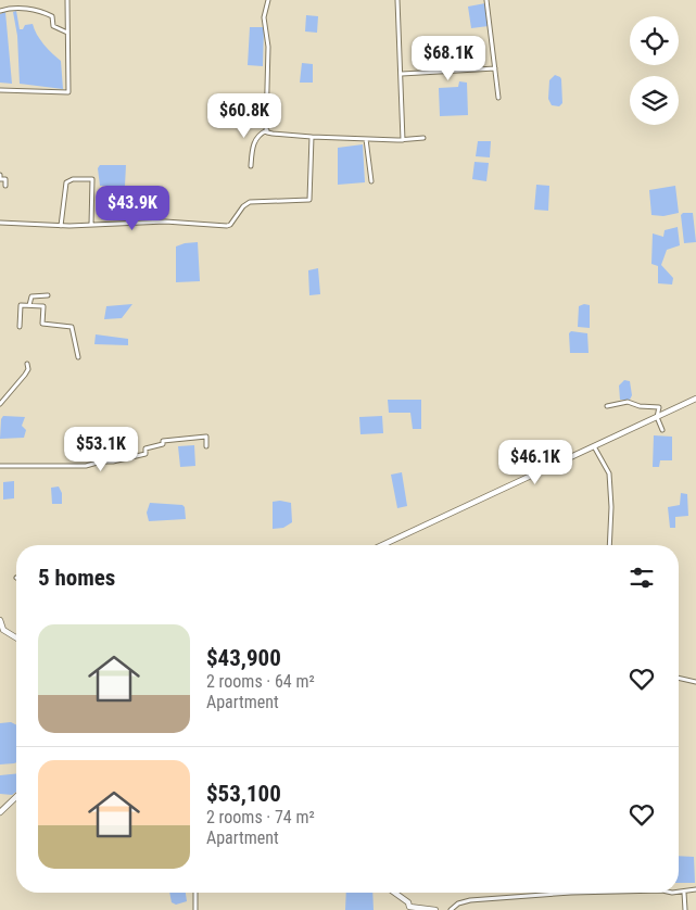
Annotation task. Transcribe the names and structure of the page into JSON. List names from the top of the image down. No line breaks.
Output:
{"page":{"price":["$68.1K","$60.8K","$43.9K","$53.1K","$46.1K"],"heading":"5 homes","list":[{"name":"$43,900","note":"2 rooms · 64 m² · Apartment"},{"name":"$53,100","note":"2 rooms · 74 m² · Apartment"}]}}
